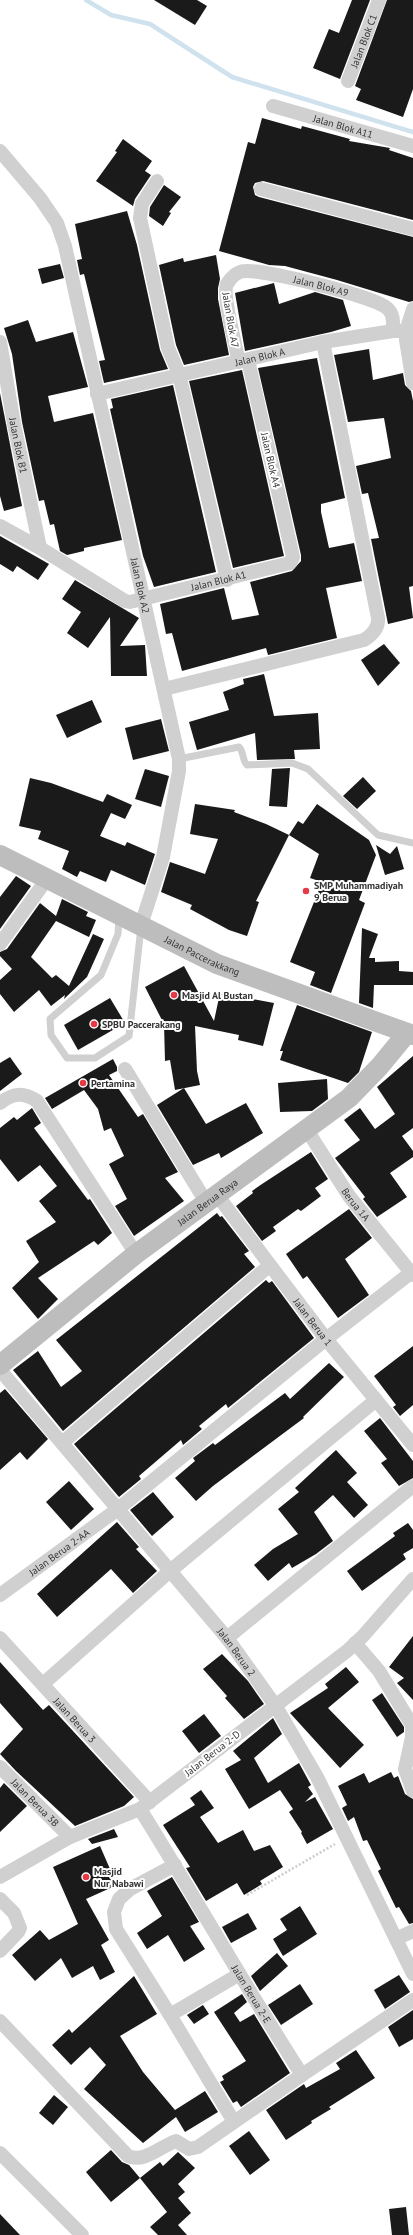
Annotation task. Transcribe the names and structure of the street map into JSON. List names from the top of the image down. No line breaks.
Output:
{"streets":{"street":["Jalan Blok C1","Jalan Blok A11","Jalan Blok A9","Jalan Blok A7","Jalan Blok A","Jalan Blok B1","Jalan Blok A4","Jalan Blok A1","Jalan Blok A2","Jalan Paccerakkang","Jalan Berua Raya","Berua 1A","Jalan Berua 1","Jalan Berua 2-AA","Jalan Berua 2","Jalan Berua 3","Jalan Berua 2-D","Jalan Berua 3B","Jalan Berua 2-E"]},"crossings":[["Jalan Blok A9","Jalan Blok A7"],["Jalan Blok A9","Jalan Blok A"],["Jalan Blok A7","Jalan Blok A"],["Jalan Blok A7","Jalan Blok A4"],["Jalan Blok A","Jalan Blok A4"],["Jalan Blok A","Jalan Blok A2"],["Jalan Blok A4","Jalan Blok A1"],["Jalan Blok A1","Jalan Blok A2"],["Jalan Blok A2","Jalan Paccerakkang"],["Jalan Paccerakkang","Jalan Berua Raya"],["Jalan Berua Raya","Berua 1A"],["Jalan Berua Raya","Jalan Berua 1"],["Berua 1A","Jalan Berua 2-AA"],["Jalan Berua 1","Jalan Berua 2-AA"],["Jalan Berua 2-AA","Jalan Berua 2"],["Jalan Berua 2","Jalan Berua 2-D"],["Jalan Berua 3","Jalan Berua 2-D"],["Jalan Berua 3","Jalan Berua 2-E"],["Jalan Berua 2-D","Jalan Berua 3B"],["Jalan Berua 2-D","Jalan Berua 2-E"]],"places":["SMP Muhammadiyah 9 Berua","Masjid Al Bustan","SPBU Paccerakang","Pertamina","Masjid Nur Nabawi"]}
